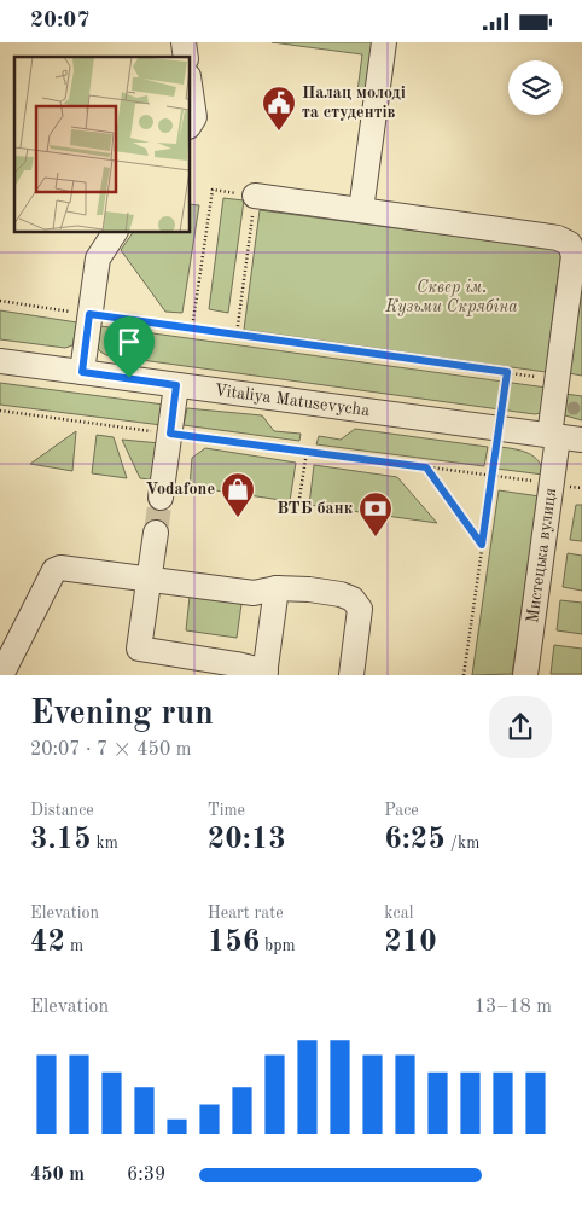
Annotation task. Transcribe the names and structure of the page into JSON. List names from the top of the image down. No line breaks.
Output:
{"streets":{"street":["Vitaliya Matusevycha","Мистецька вулиця"]},"crossings":[["Vitaliya Matusevycha","Мистецька вулиця"]],"parks":["Сквер ім. Кузьми Скрябіна"],"places":{"public building":["Палац молоді та студентів"],"shop":["Vodafone"],"bank":["ВТБ банк"]},"page":{"status":"20:07","heading":["Evening run","20:07 · 7 × 450 m"],"stats":[["Distance","3.15 km"],["Time","20:13"],["Pace","6:25 /km"],["Elevation","42 m"],["Heart rate","156 bpm"],["kcal","210"]],"chart":["Elevation","13–18 m"],"list":[{"name":"450 m","note":"6:39"}]}}
